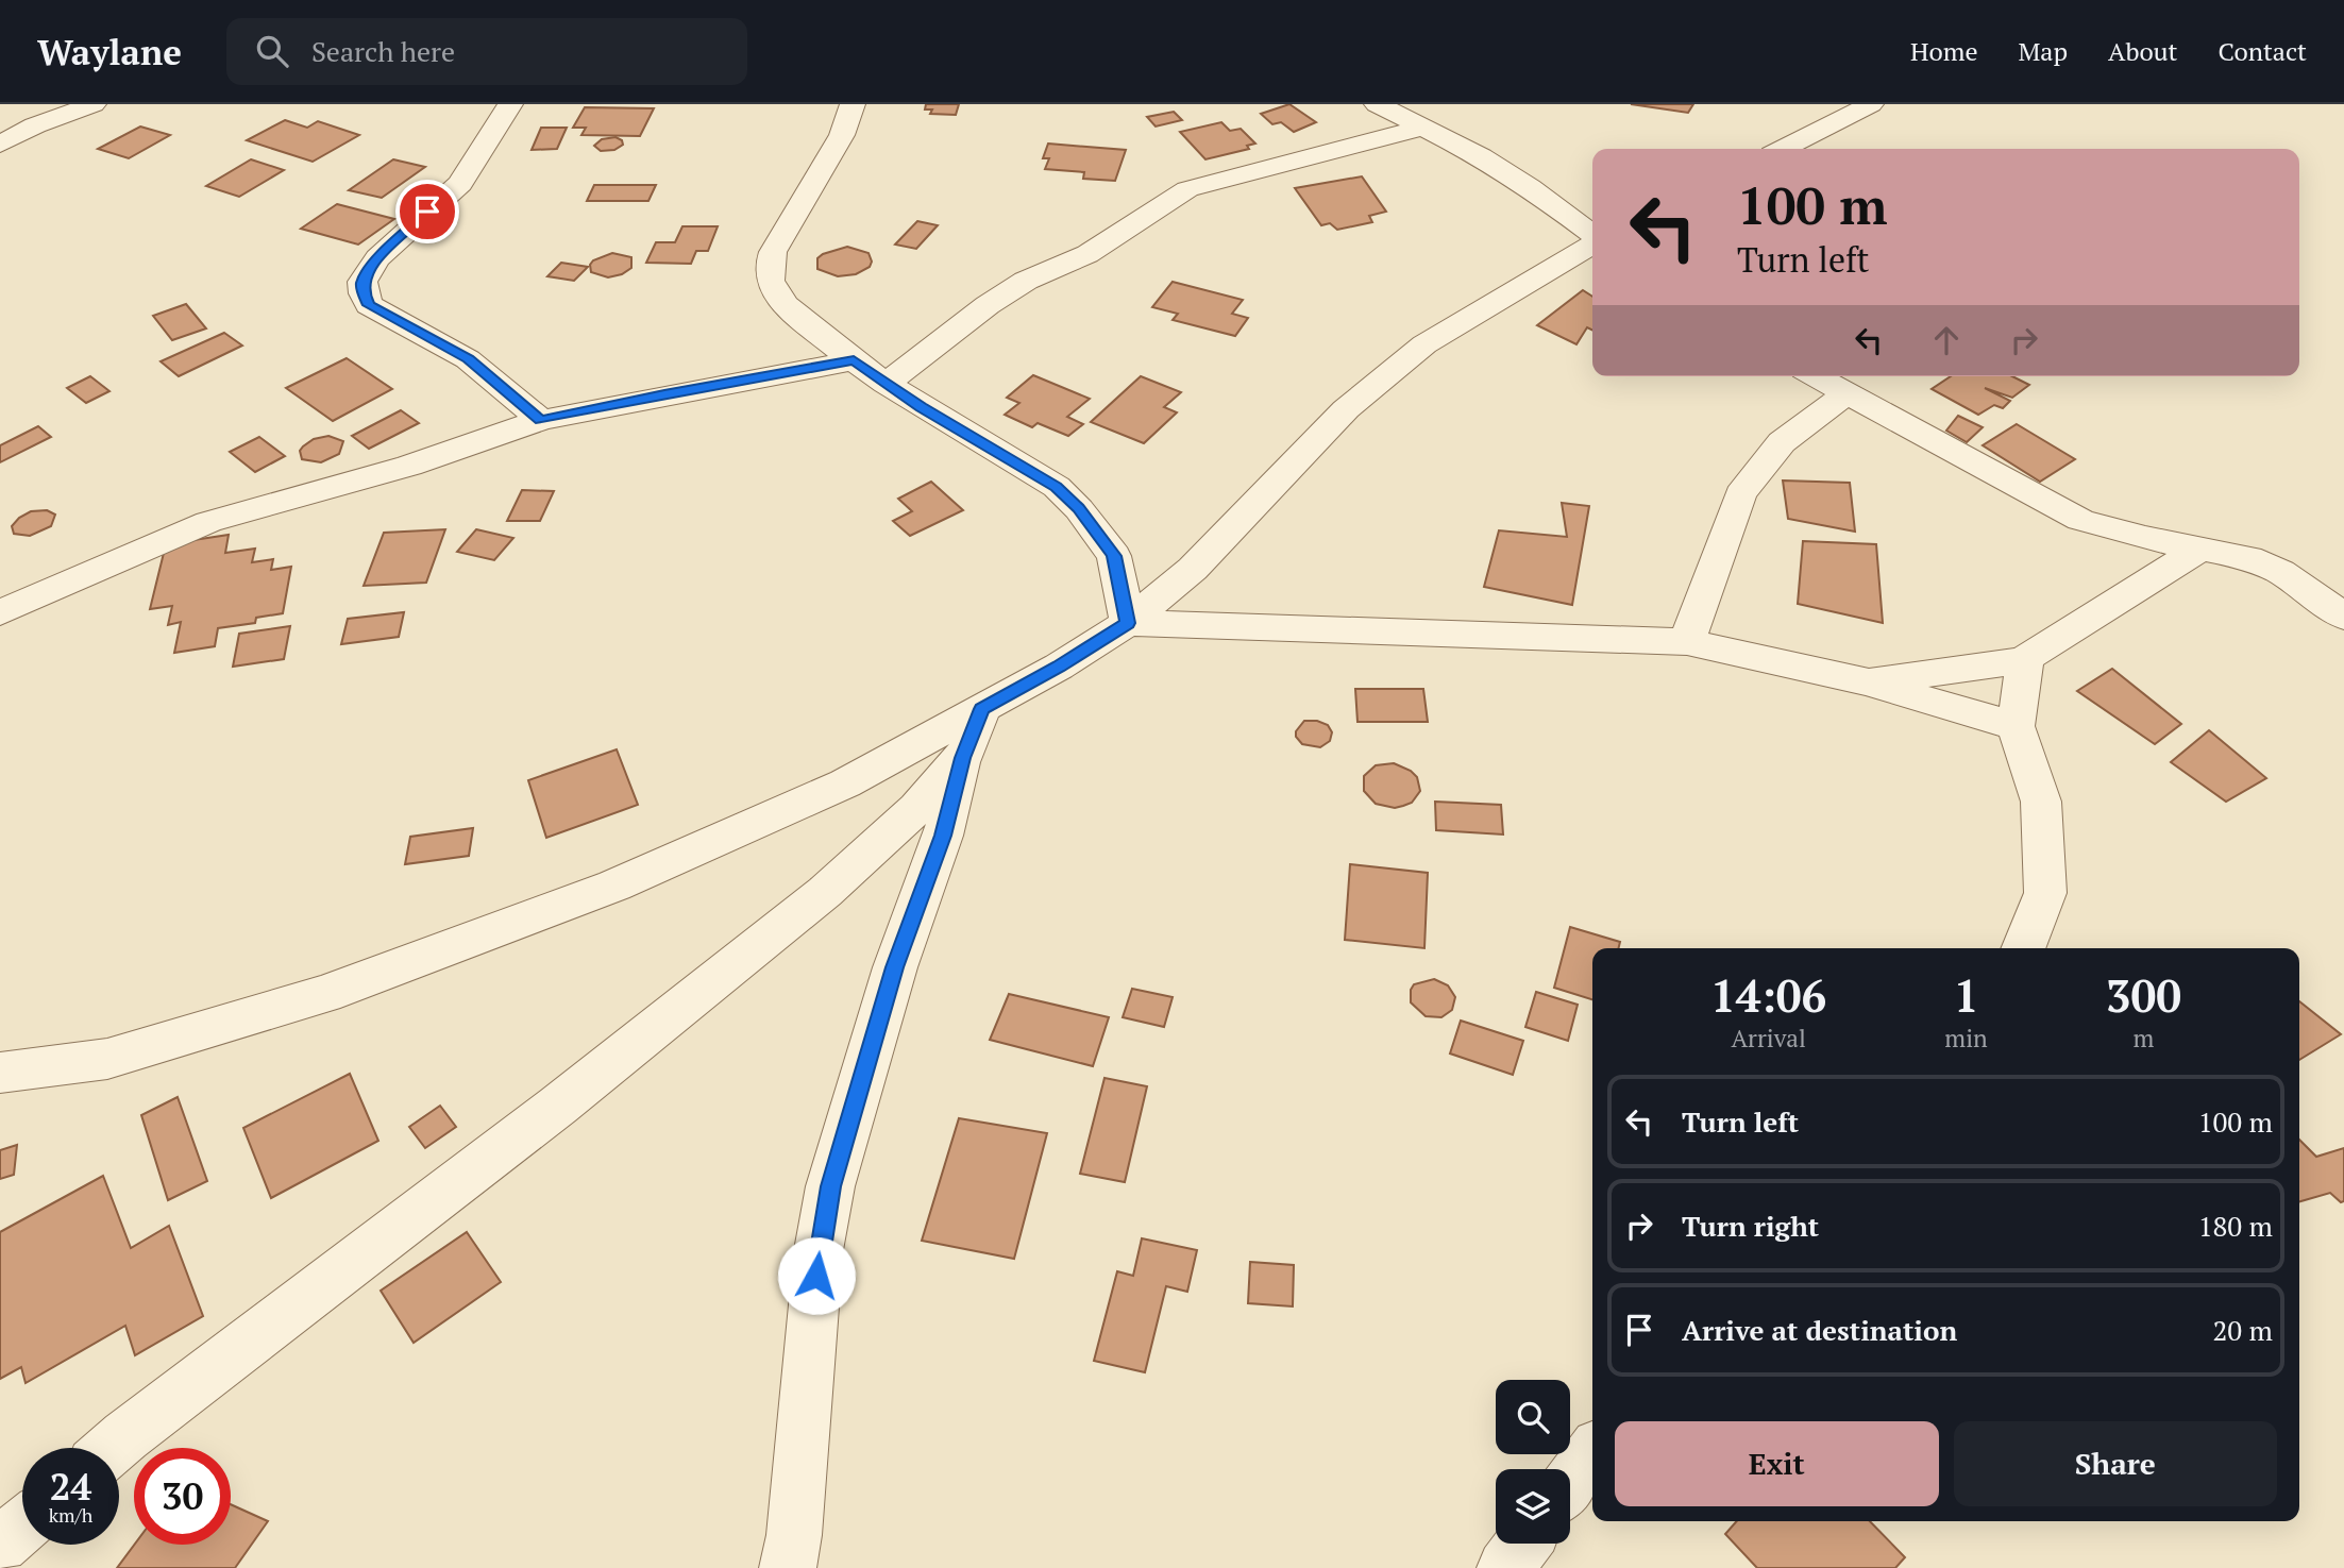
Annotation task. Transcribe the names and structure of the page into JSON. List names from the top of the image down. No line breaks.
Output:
{"page":{"header":"Waylane","search":"Search here","nav":["Home","Map","About","Contact"],"turn":["100 m","Turn left"],"eta":["14:06","Arrival","1","min","300","m"],"list":[{"name":"Turn left","value":"100 m"},{"name":"Turn right","value":"180 m"},{"name":"Arrive at destination","value":"20 m"}],"buttons":["Exit","Share"],"speed":"24 km/h","limit":"30"}}
